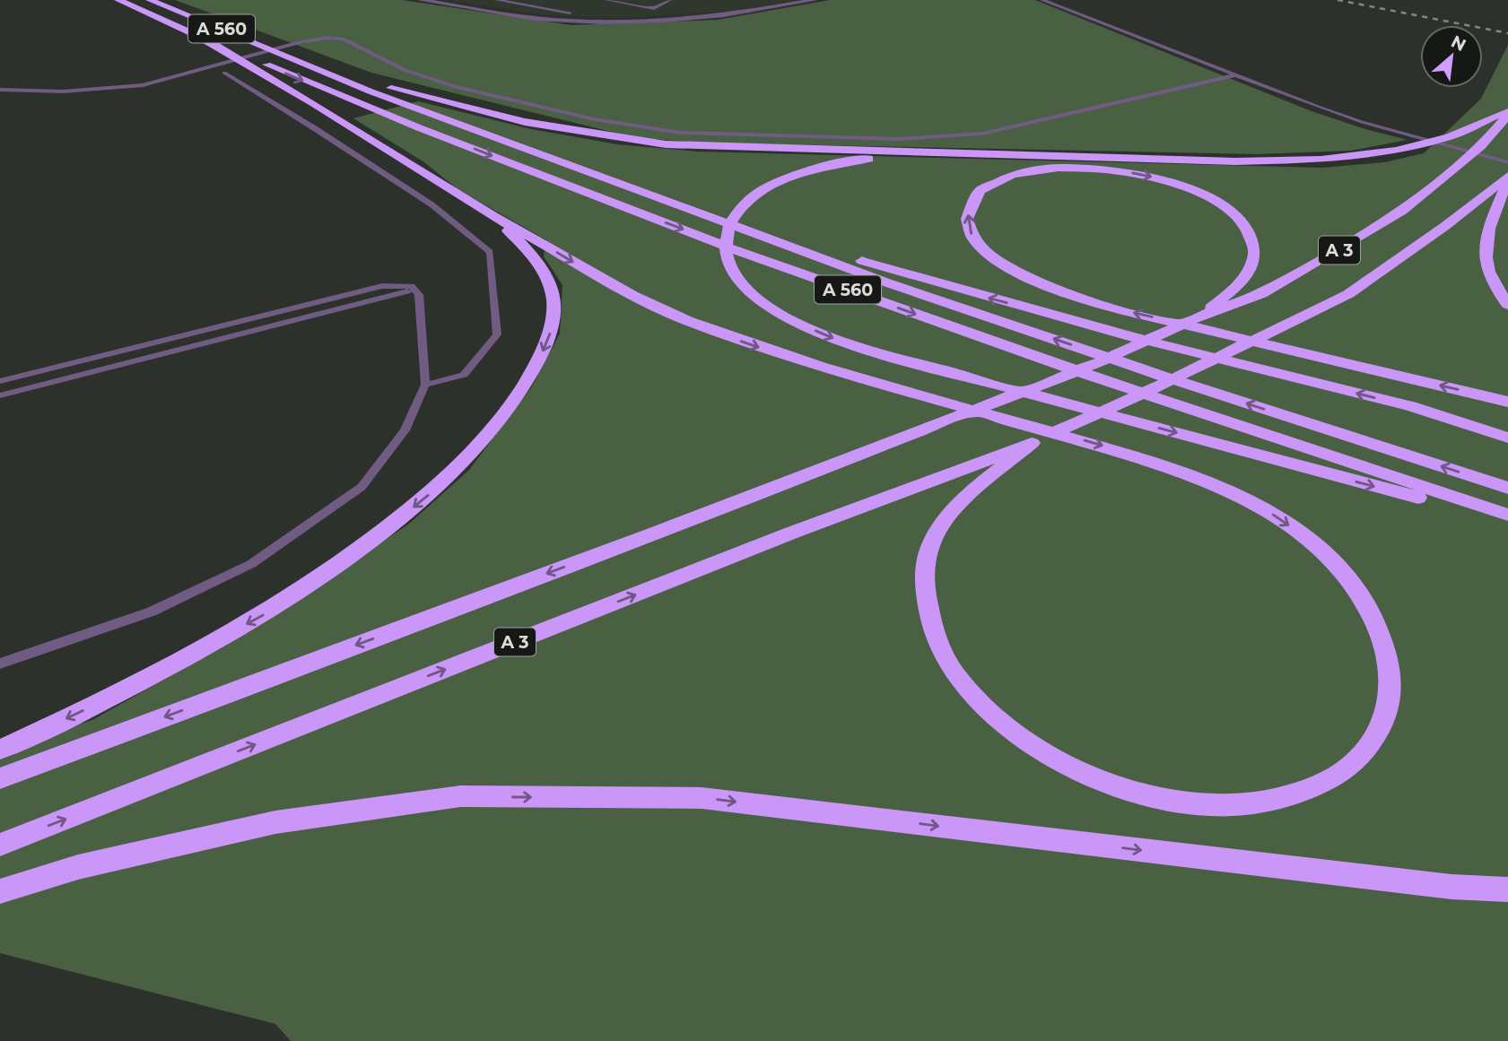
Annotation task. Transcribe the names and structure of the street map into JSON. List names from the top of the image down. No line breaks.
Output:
{"streets":{"highway":["A 560","A 3"]},"north":"top right"}
